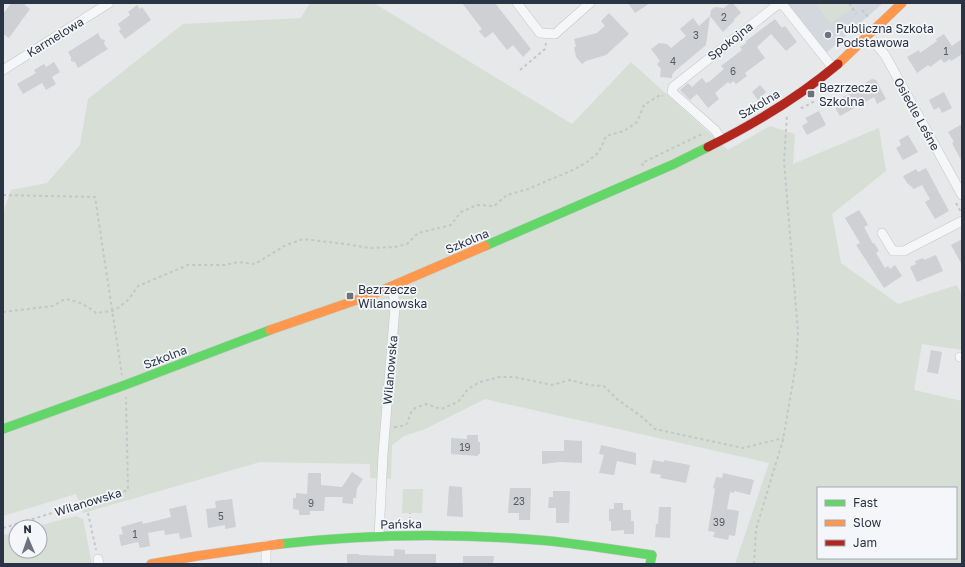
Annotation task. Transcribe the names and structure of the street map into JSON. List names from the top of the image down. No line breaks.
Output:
{"streets":{"street":["Karmelowa","Spokojna","Szkolna","Osiedle Leśne","Wilanowska","Pańska"]},"crossings":[["Spokojna","Szkolna"],["Szkolna","Osiedle Leśne"],["Szkolna","Wilanowska"],["Wilanowska","Pańska"]],"places":{"other":["Publiczna Szkoła Podstawowa"],"transit":["Bezrzecze Szkolna","Bezrzecze Wilanowska"]},"house_numbers":["2","3","1","4","6","19","23","9","5","39","1"],"legend":["Fast","Slow","Jam"],"north":"top"}
